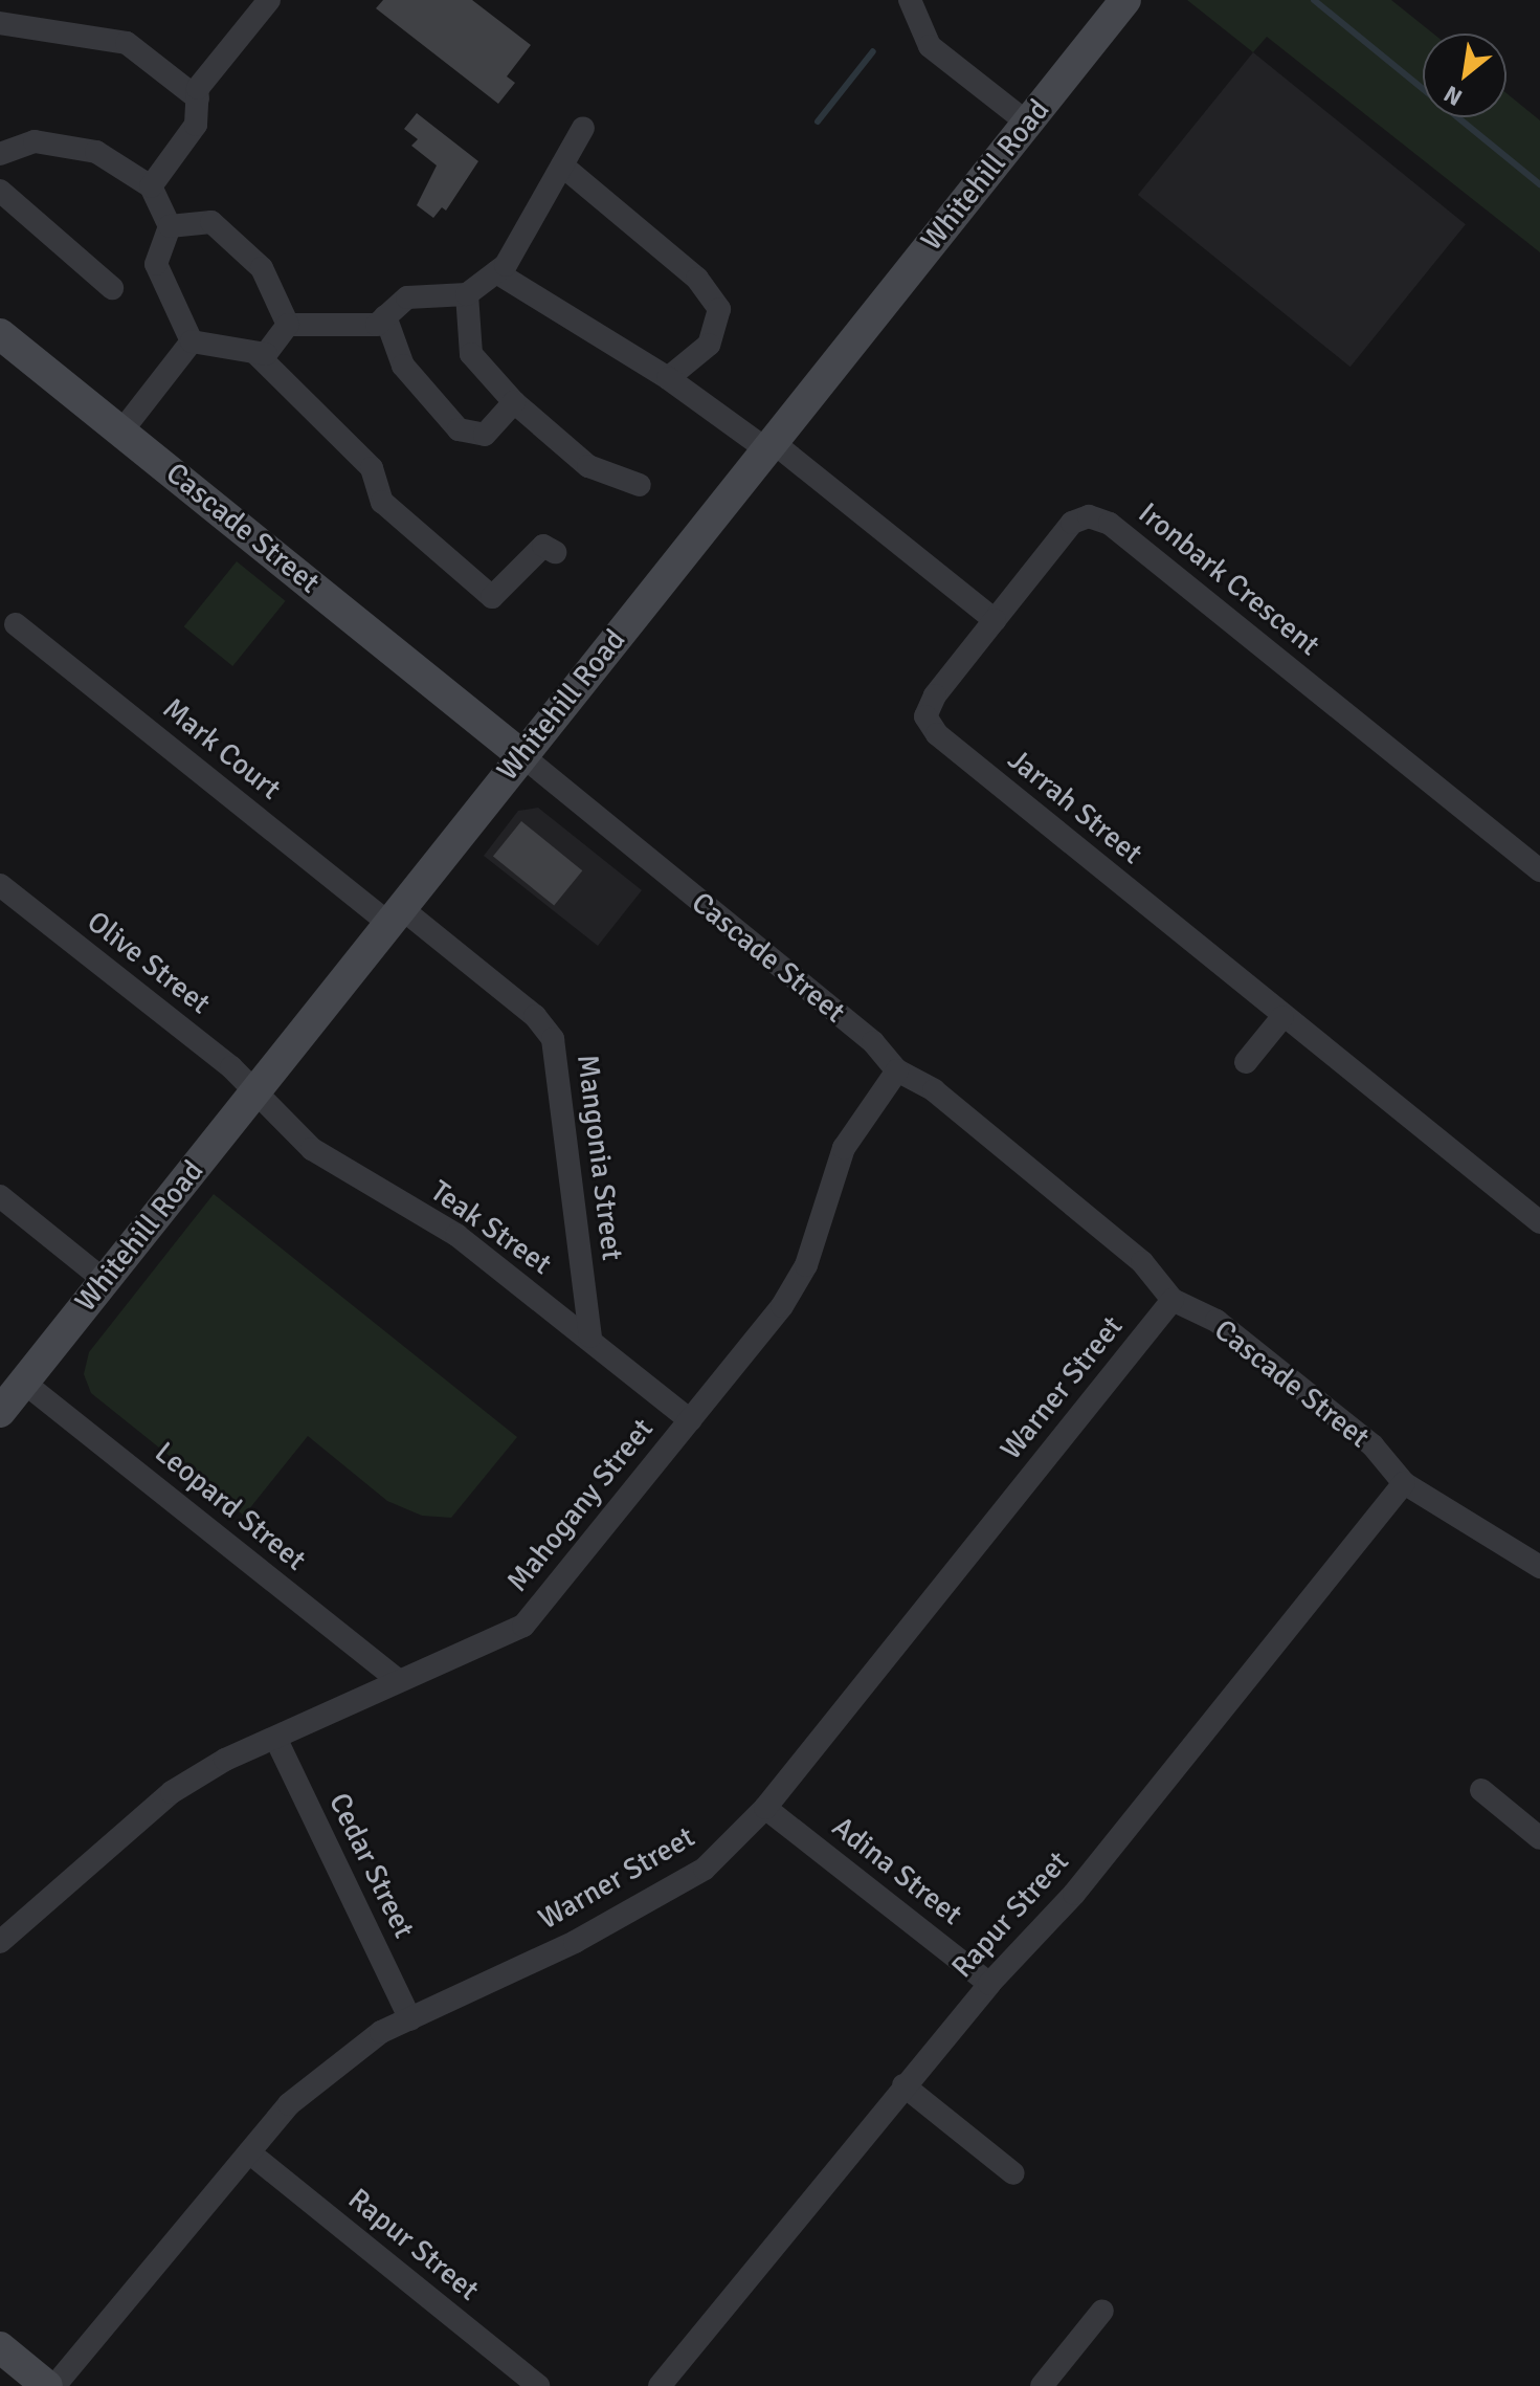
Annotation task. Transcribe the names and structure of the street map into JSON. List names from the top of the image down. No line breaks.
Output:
{"streets":{"street":["Whitehill Road","Cascade Street","Ironbark Crescent","Mark Court","Jarrah Street","Olive Street","Mangonia Street","Teak Street","Warner Street","Mahogany Street","Leopard Street","Cedar Street","Adina Street","Rapur Street"]},"crossings":[["Whitehill Road","Cascade Street"],["Whitehill Road","Mark Court"],["Whitehill Road","Olive Street"],["Whitehill Road","Mangonia Street"],["Whitehill Road","Teak Street"],["Whitehill Road","Leopard Street"],["Cascade Street","Warner Street"],["Cascade Street","Mahogany Street"],["Cascade Street","Rapur Street"],["Ironbark Crescent","Jarrah Street"],["Mark Court","Mangonia Street"],["Olive Street","Teak Street"],["Mangonia Street","Teak Street"],["Teak Street","Mahogany Street"],["Warner Street","Cedar Street"],["Warner Street","Adina Street"],["Warner Street","Rapur Street"],["Mahogany Street","Leopard Street"],["Mahogany Street","Cedar Street"],["Adina Street","Rapur Street"]],"north":"bottom left"}
